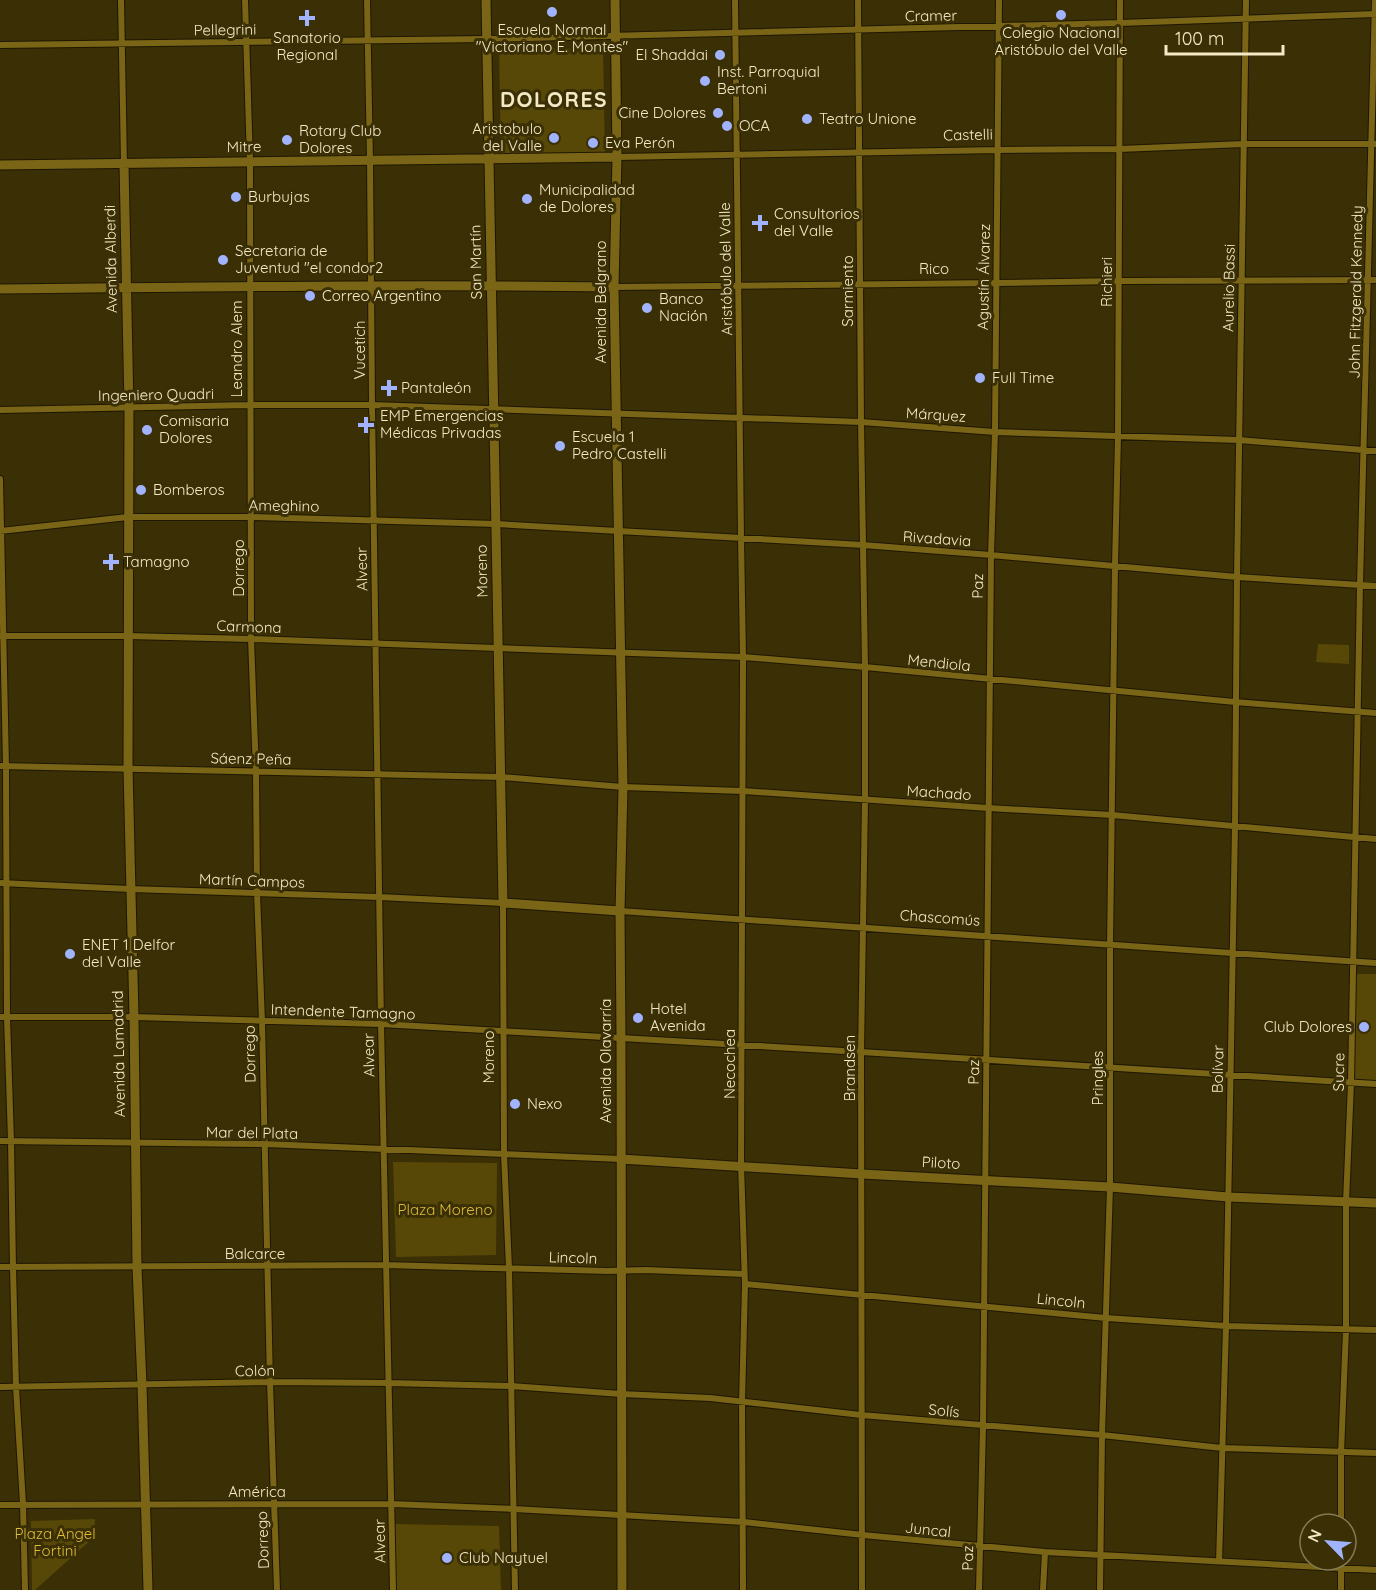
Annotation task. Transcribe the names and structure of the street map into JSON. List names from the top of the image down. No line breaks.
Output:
{"streets":{"main road":["Castelli","Mitre","Avenida Alberdi","San Martín","Rico","Avenida Belgrano","Moreno","Chascomús","Avenida Lamadrid","Avenida Olavarría","Piloto"],"street":["Cramer","Pellegrini","Aristóbulo del Valle","Agustín Álvarez","Richieri","Aurelio Bassi","Sarmiento","John Fitzgerald Kennedy","Leandro Alem","Vucetich","Ingeniero Quadri","Márquez","Ameghino","Rivadavia","Dorrego","Alvear","Paz","Carmona","Mendiola","Sáenz Peña","Machado","Martín Campos","Intendente Tamagno","Necochea","Brandsen","Bolívar","Sucre","Pringles","Mar del Plata","Balcarce","Lincoln","Colón","Solís","América","Juncal"]},"crossings":[["Cramer","Pellegrini"],["Cramer","San Martín"],["Cramer","Aristóbulo del Valle"],["Cramer","Agustín Álvarez"],["Cramer","Richieri"],["Cramer","Aurelio Bassi"],["Cramer","Sarmiento"],["Cramer","John Fitzgerald Kennedy"],["Cramer","Avenida Belgrano"],["Pellegrini","Avenida Alberdi"],["Pellegrini","San Martín"],["Pellegrini","Leandro Alem"],["Pellegrini","Vucetich"],["Castelli","Mitre"],["Castelli","San Martín"],["Castelli","Aristóbulo del Valle"],["Castelli","Agustín Álvarez"],["Castelli","Richieri"],["Castelli","Aurelio Bassi"],["Castelli","Sarmiento"],["Castelli","John Fitzgerald Kennedy"],["Castelli","Avenida Belgrano"],["Mitre","Avenida Alberdi"],["Mitre","San Martín"],["Mitre","Leandro Alem"],["Mitre","Vucetich"],["Avenida Alberdi","Rico"],["Avenida Alberdi","Ingeniero Quadri"],["Avenida Alberdi","Ameghino"],["Avenida Alberdi","Avenida Lamadrid"],["San Martín","Rico"],["San Martín","Ingeniero Quadri"],["San Martín","Márquez"],["San Martín","Ameghino"],["San Martín","Rivadavia"],["San Martín","Moreno"],["Aristóbulo del Valle","Rico"],["Aristóbulo del Valle","Márquez"],["Aristóbulo del Valle","Rivadavia"],["Aristóbulo del Valle","Necochea"],["Rico","Agustín Álvarez"],["Rico","Richieri"],["Rico","Aurelio Bassi"],["Rico","Sarmiento"],["Rico","John Fitzgerald Kennedy"],["Rico","Avenida Belgrano"],["Rico","Leandro Alem"],["Rico","Vucetich"],["Agustín Álvarez","Márquez"],["Agustín Álvarez","Rivadavia"],["Agustín Álvarez","Paz"],["Richieri","Márquez"],["Richieri","Rivadavia"],["Richieri","Pringles"],["Aurelio Bassi","Márquez"],["Aurelio Bassi","Rivadavia"],["Aurelio Bassi","Bolívar"],["Sarmiento","Márquez"],["Sarmiento","Rivadavia"],["Sarmiento","Brandsen"],["John Fitzgerald Kennedy","Márquez"],["John Fitzgerald Kennedy","Rivadavia"],["John Fitzgerald Kennedy","Sucre"],["Avenida Belgrano","Márquez"],["Avenida Belgrano","Rivadavia"],["Avenida Belgrano","Avenida Olavarría"],["Leandro Alem","Ingeniero Quadri"],["Leandro Alem","Ameghino"],["Leandro Alem","Dorrego"],["Vucetich","Ingeniero Quadri"],["Vucetich","Ameghino"],["Vucetich","Alvear"],["Ingeniero Quadri","Márquez"],["Ameghino","Rivadavia"],["Ameghino","Dorrego"],["Ameghino","Alvear"],["Ameghino","Moreno"],["Ameghino","Avenida Lamadrid"],["Rivadavia","Moreno"],["Rivadavia","Paz"],["Rivadavia","Avenida Olavarría"],["Rivadavia","Necochea"],["Rivadavia","Brandsen"],["Rivadavia","Bolívar"],["Rivadavia","Sucre"],["Rivadavia","Pringles"],["Dorrego","Carmona"],["Dorrego","Sáenz Peña"],["Dorrego","Martín Campos"],["Dorrego","Intendente Tamagno"],["Dorrego","Mar del Plata"],["Dorrego","Balcarce"],["Dorrego","Colón"],["Dorrego","América"],["Alvear","Carmona"],["Alvear","Sáenz Peña"],["Alvear","Martín Campos"],["Alvear","Intendente Tamagno"],["Alvear","Mar del Plata"],["Alvear","Balcarce"],["Alvear","Colón"],["Alvear","América"],["Moreno","Carmona"],["Moreno","Mendiola"],["Moreno","Sáenz Peña"],["Moreno","Machado"],["Moreno","Martín Campos"],["Moreno","Chascomús"],["Moreno","Intendente Tamagno"],["Moreno","Mar del Plata"],["Moreno","Piloto"],["Moreno","Balcarce"],["Moreno","Lincoln"],["Moreno","Colón"],["Moreno","Solís"],["Moreno","América"],["Moreno","Juncal"],["Paz","Mendiola"],["Paz","Machado"],["Paz","Chascomús"],["Paz","Intendente Tamagno"],["Paz","Piloto"],["Paz","Lincoln"],["Paz","Solís"],["Paz","Juncal"],["Carmona","Mendiola"],["Carmona","Avenida Lamadrid"],["Mendiola","Avenida Olavarría"],["Mendiola","Necochea"],["Mendiola","Brandsen"],["Mendiola","Bolívar"],["Mendiola","Sucre"],["Mendiola","Pringles"],["Sáenz Peña","Machado"],["Sáenz Peña","Avenida Lamadrid"],["Machado","Avenida Olavarría"],["Machado","Necochea"],["Machado","Brandsen"],["Machado","Bolívar"],["Machado","Sucre"],["Machado","Pringles"],["Martín Campos","Chascomús"],["Martín Campos","Avenida Lamadrid"],["Chascomús","Avenida Olavarría"],["Chascomús","Necochea"],["Chascomús","Brandsen"],["Chascomús","Bolívar"],["Chascomús","Sucre"],["Chascomús","Pringles"],["Intendente Tamagno","Avenida Lamadrid"],["Intendente Tamagno","Avenida Olavarría"],["Intendente Tamagno","Necochea"],["Intendente Tamagno","Brandsen"],["Intendente Tamagno","Bolívar"],["Intendente Tamagno","Sucre"],["Intendente Tamagno","Pringles"],["Avenida Lamadrid","Mar del Plata"],["Avenida Lamadrid","Balcarce"],["Avenida Lamadrid","Colón"],["Avenida Lamadrid","América"],["Avenida Olavarría","Piloto"],["Avenida Olavarría","Lincoln"],["Avenida Olavarría","Solís"],["Avenida Olavarría","Juncal"],["Necochea","Piloto"],["Necochea","Lincoln"],["Necochea","Solís"],["Necochea","Juncal"],["Brandsen","Piloto"],["Brandsen","Lincoln"],["Brandsen","Solís"],["Brandsen","Juncal"],["Bolívar","Piloto"],["Bolívar","Lincoln"],["Bolívar","Solís"],["Bolívar","Juncal"],["Sucre","Piloto"],["Sucre","Lincoln"],["Sucre","Solís"],["Pringles","Piloto"],["Pringles","Lincoln"],["Pringles","Solís"],["Pringles","Juncal"],["Mar del Plata","Piloto"],["Balcarce","Lincoln"],["Colón","Solís"],["América","Juncal"]],"districts":["DOLORES"],"parks":["Plaza Moreno","Plaza Angel Fortini"],"places":{"other":["Escuela Normal \"Victoriano E. Montes\"","Colegio Nacional Aristóbulo del Valle","El Shaddai","Inst. Parroquial Bertoni","Cine Dolores","Teatro Unione","OCA","Aristobulo del Valle","Rotary Club Dolores","Eva Perón","Burbujas","Municipalidad de Dolores","Secretaria de Juventud \"el condor2","Correo Argentino","Banco Nación","Full Time","Comisaria Dolores","Escuela 1 Pedro Castelli","Bomberos","ENET 1 Delfor del Valle","Hotel Avenida","Club Dolores","Nexo","Club Naytuel"],"health":["Sanatorio Regional","Consultorios del Valle","Pantaleón","EMP Emergencias Médicas Privadas","Tamagno"]},"scale_bar":"100 m","north":"top left"}
